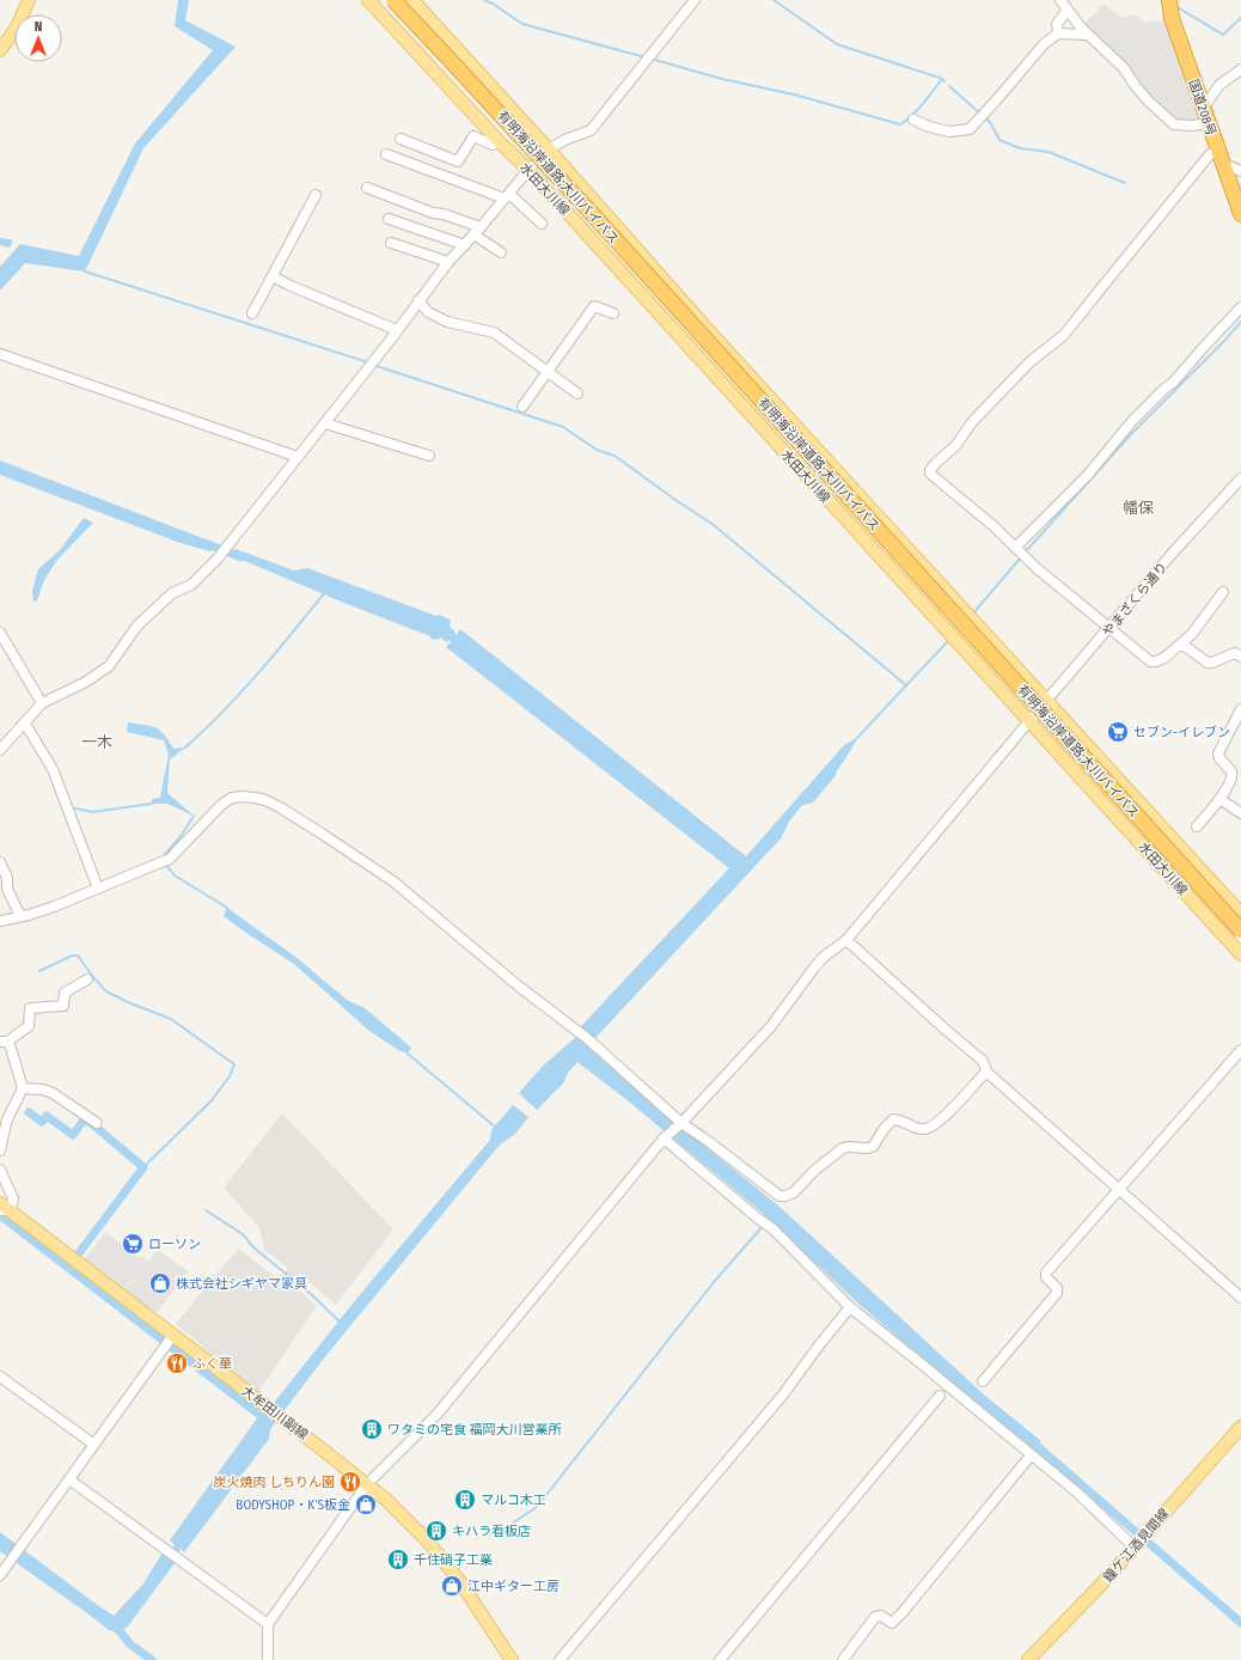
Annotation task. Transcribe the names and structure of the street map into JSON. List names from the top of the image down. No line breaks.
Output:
{"streets":{"highway":["国道208号","有明海沿岸道路;大川バイパス"],"main road":["水田大川線","大牟田川副線","鐘ケ江酒見間線"],"street":["やまざくら通り"]},"crossings":[["水田大川線","やまざくら通り"],["やまざくら通り","大牟田川副線"]],"districts":["幡保","一木"],"places":{"supermarket":["セブン-イレブン","ローソン"],"shop":["株式会社シギヤマ家具","BODYSHOP・K’S板金","江中ギター工房"],"restaurant":["ふく華","炭火焼肉 しちりん園"],"building":["ワタミの宅食 福岡大川営業所","マルコ木工","キハラ看板店","千住硝子工業"]},"north":"top"}
